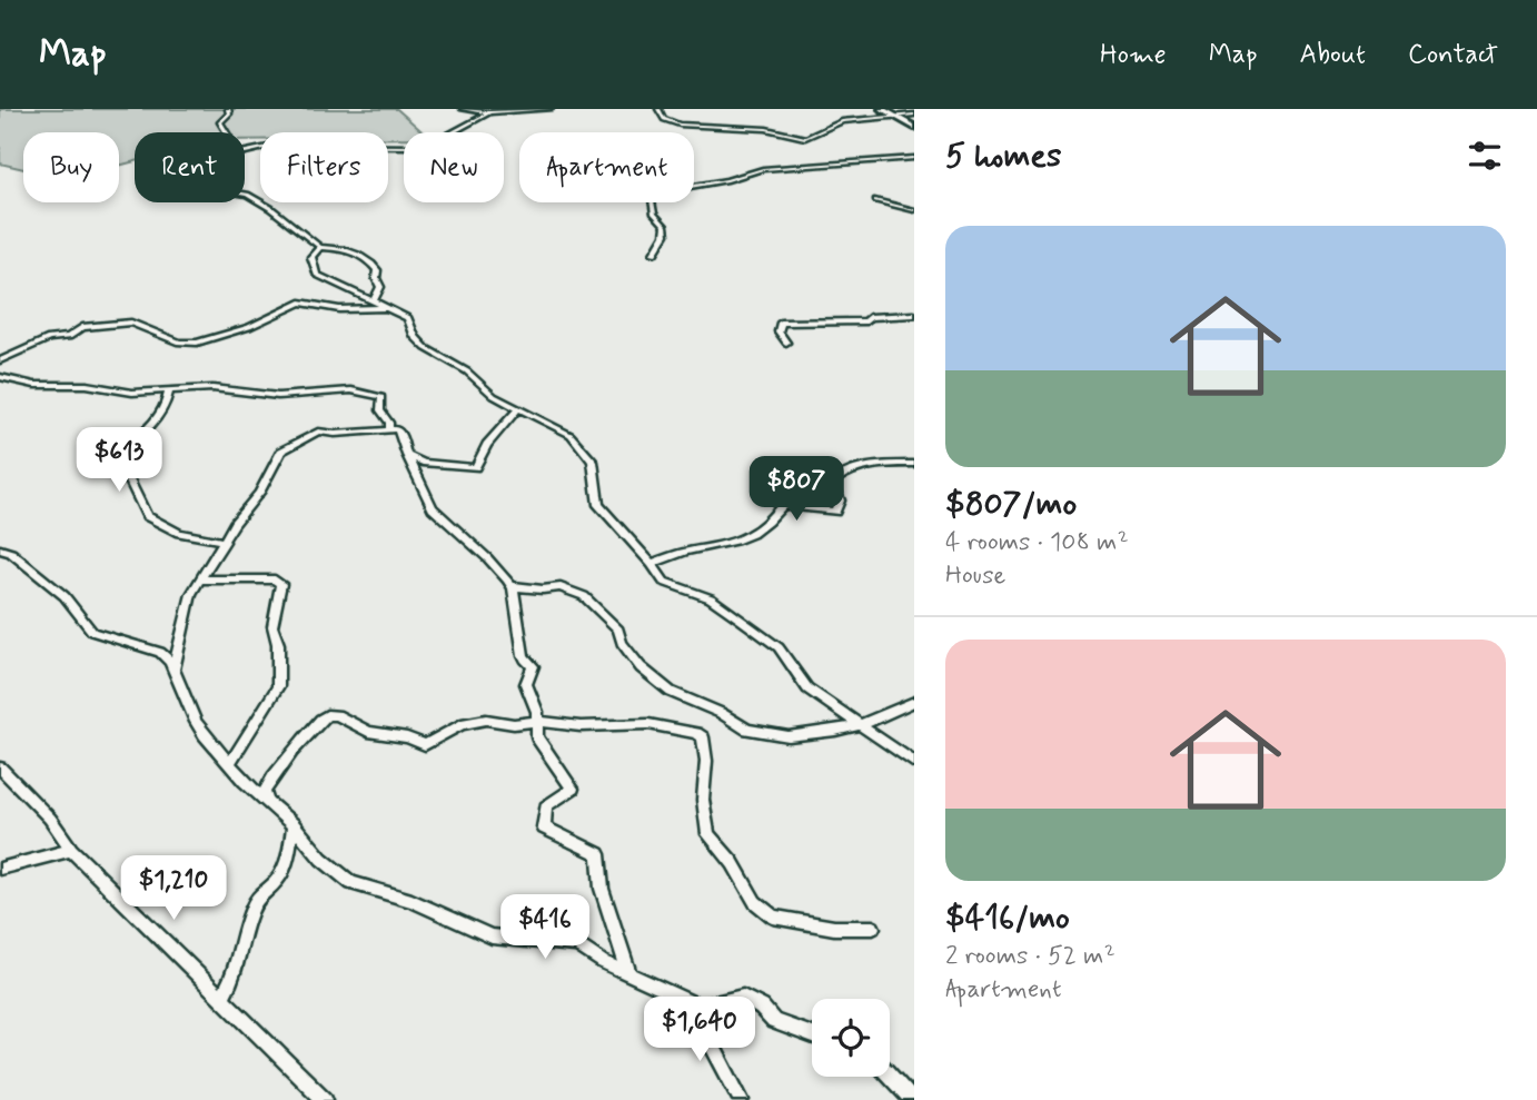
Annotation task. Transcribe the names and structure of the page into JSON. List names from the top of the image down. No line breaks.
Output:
{"page":{"header":"Map","nav":["Home","Map","About","Contact"],"heading":"5 homes","chip":["Buy","Rent","Filters","New","Apartment"],"list":[{"name":"$807/mo","note":"4 rooms · 108 m² · House"},{"name":"$416/mo","note":"2 rooms · 52 m² · Apartment"}],"price":["$613","$807","$1,210","$416","$1,640"]}}
